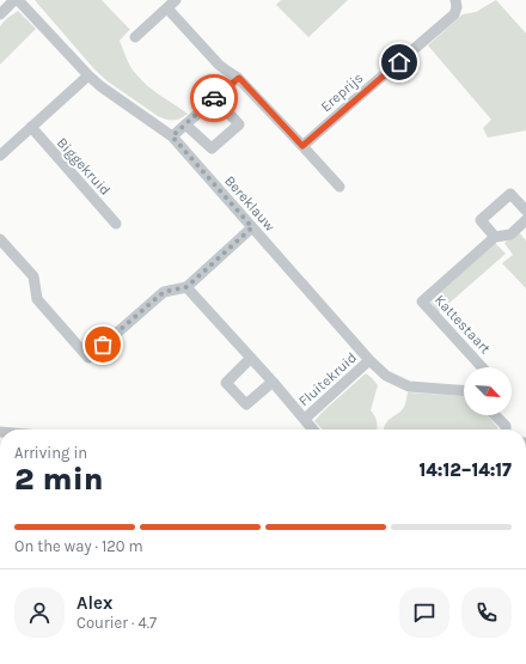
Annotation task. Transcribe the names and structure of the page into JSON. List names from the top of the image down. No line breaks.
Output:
{"streets":{"street":["Ereprijs","Biggekruid","Bereklauw","Kattestaart","Fluitekruid"]},"crossings":[["Bereklauw","Fluitekruid"]],"north":"bottom right","page":{"heading":["2 min","Arriving in","14:12–14:17"],"panel":["Alex","Courier · 4.7"],"bar":"On the way · 120 m"}}
